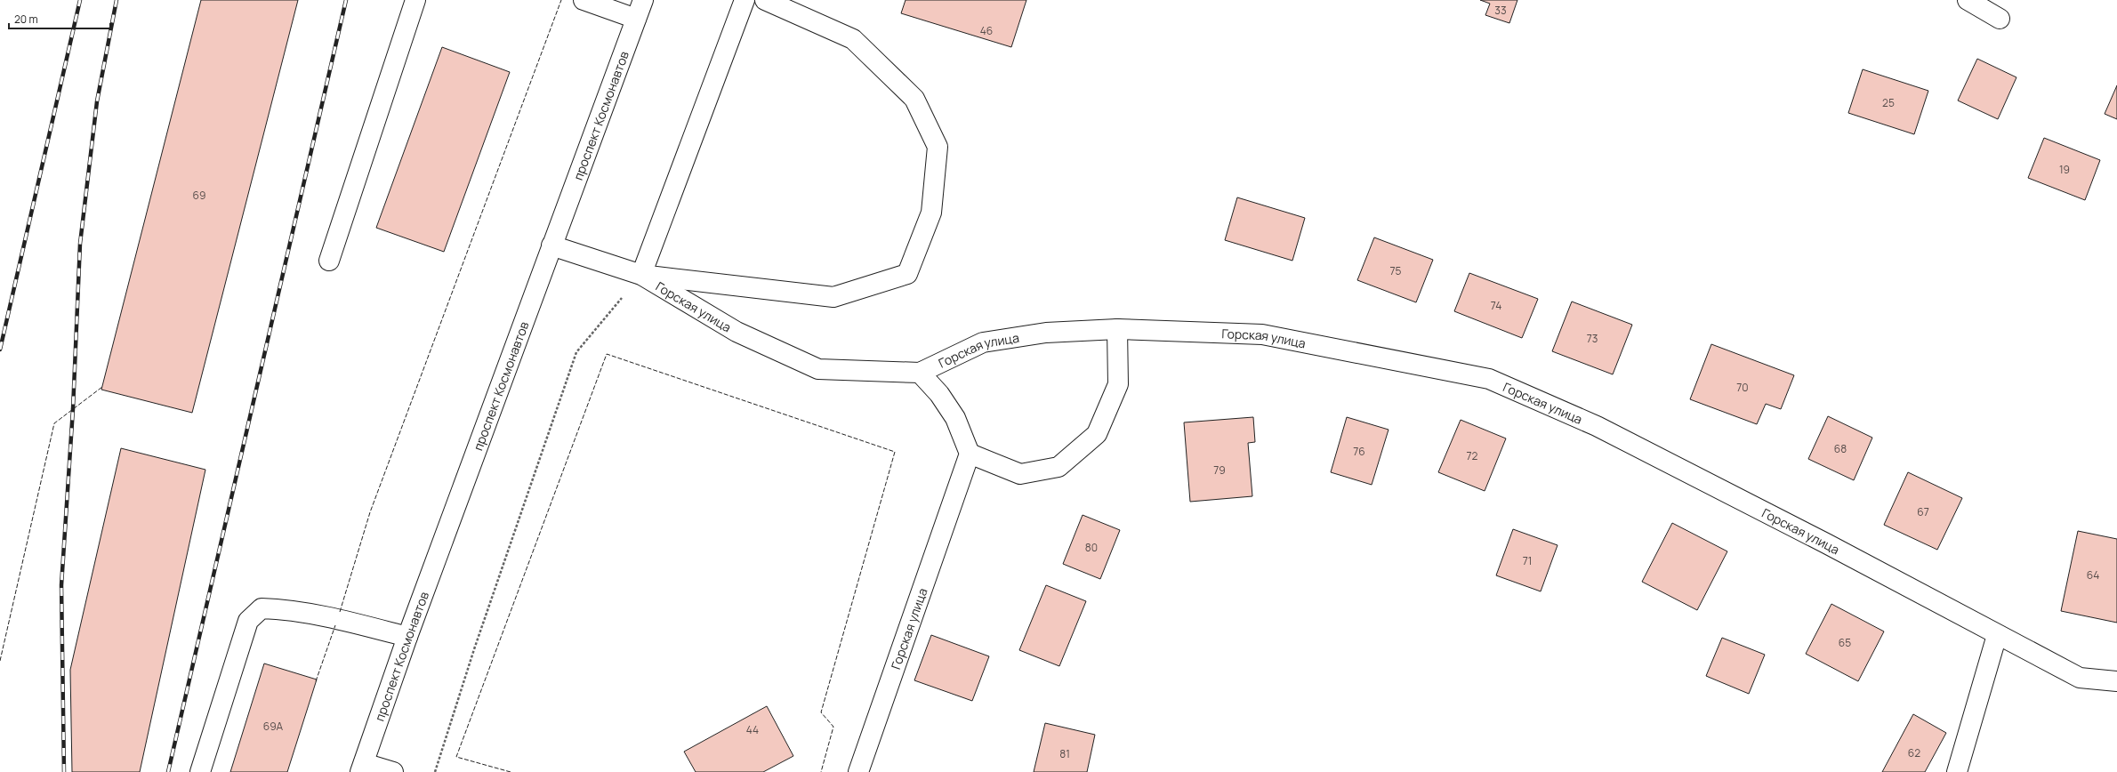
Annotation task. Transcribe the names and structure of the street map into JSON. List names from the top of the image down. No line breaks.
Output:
{"streets":{"street":["проспект Космонавтов","Горская улица"]},"crossings":[["проспект Космонавтов","Горская улица"]],"house_numbers":["33","46","25","19","69","75","74","73","70","68","76","72","79","67","80","71","64","65","69А","44","62","81"],"scale_bar":"20 m"}
